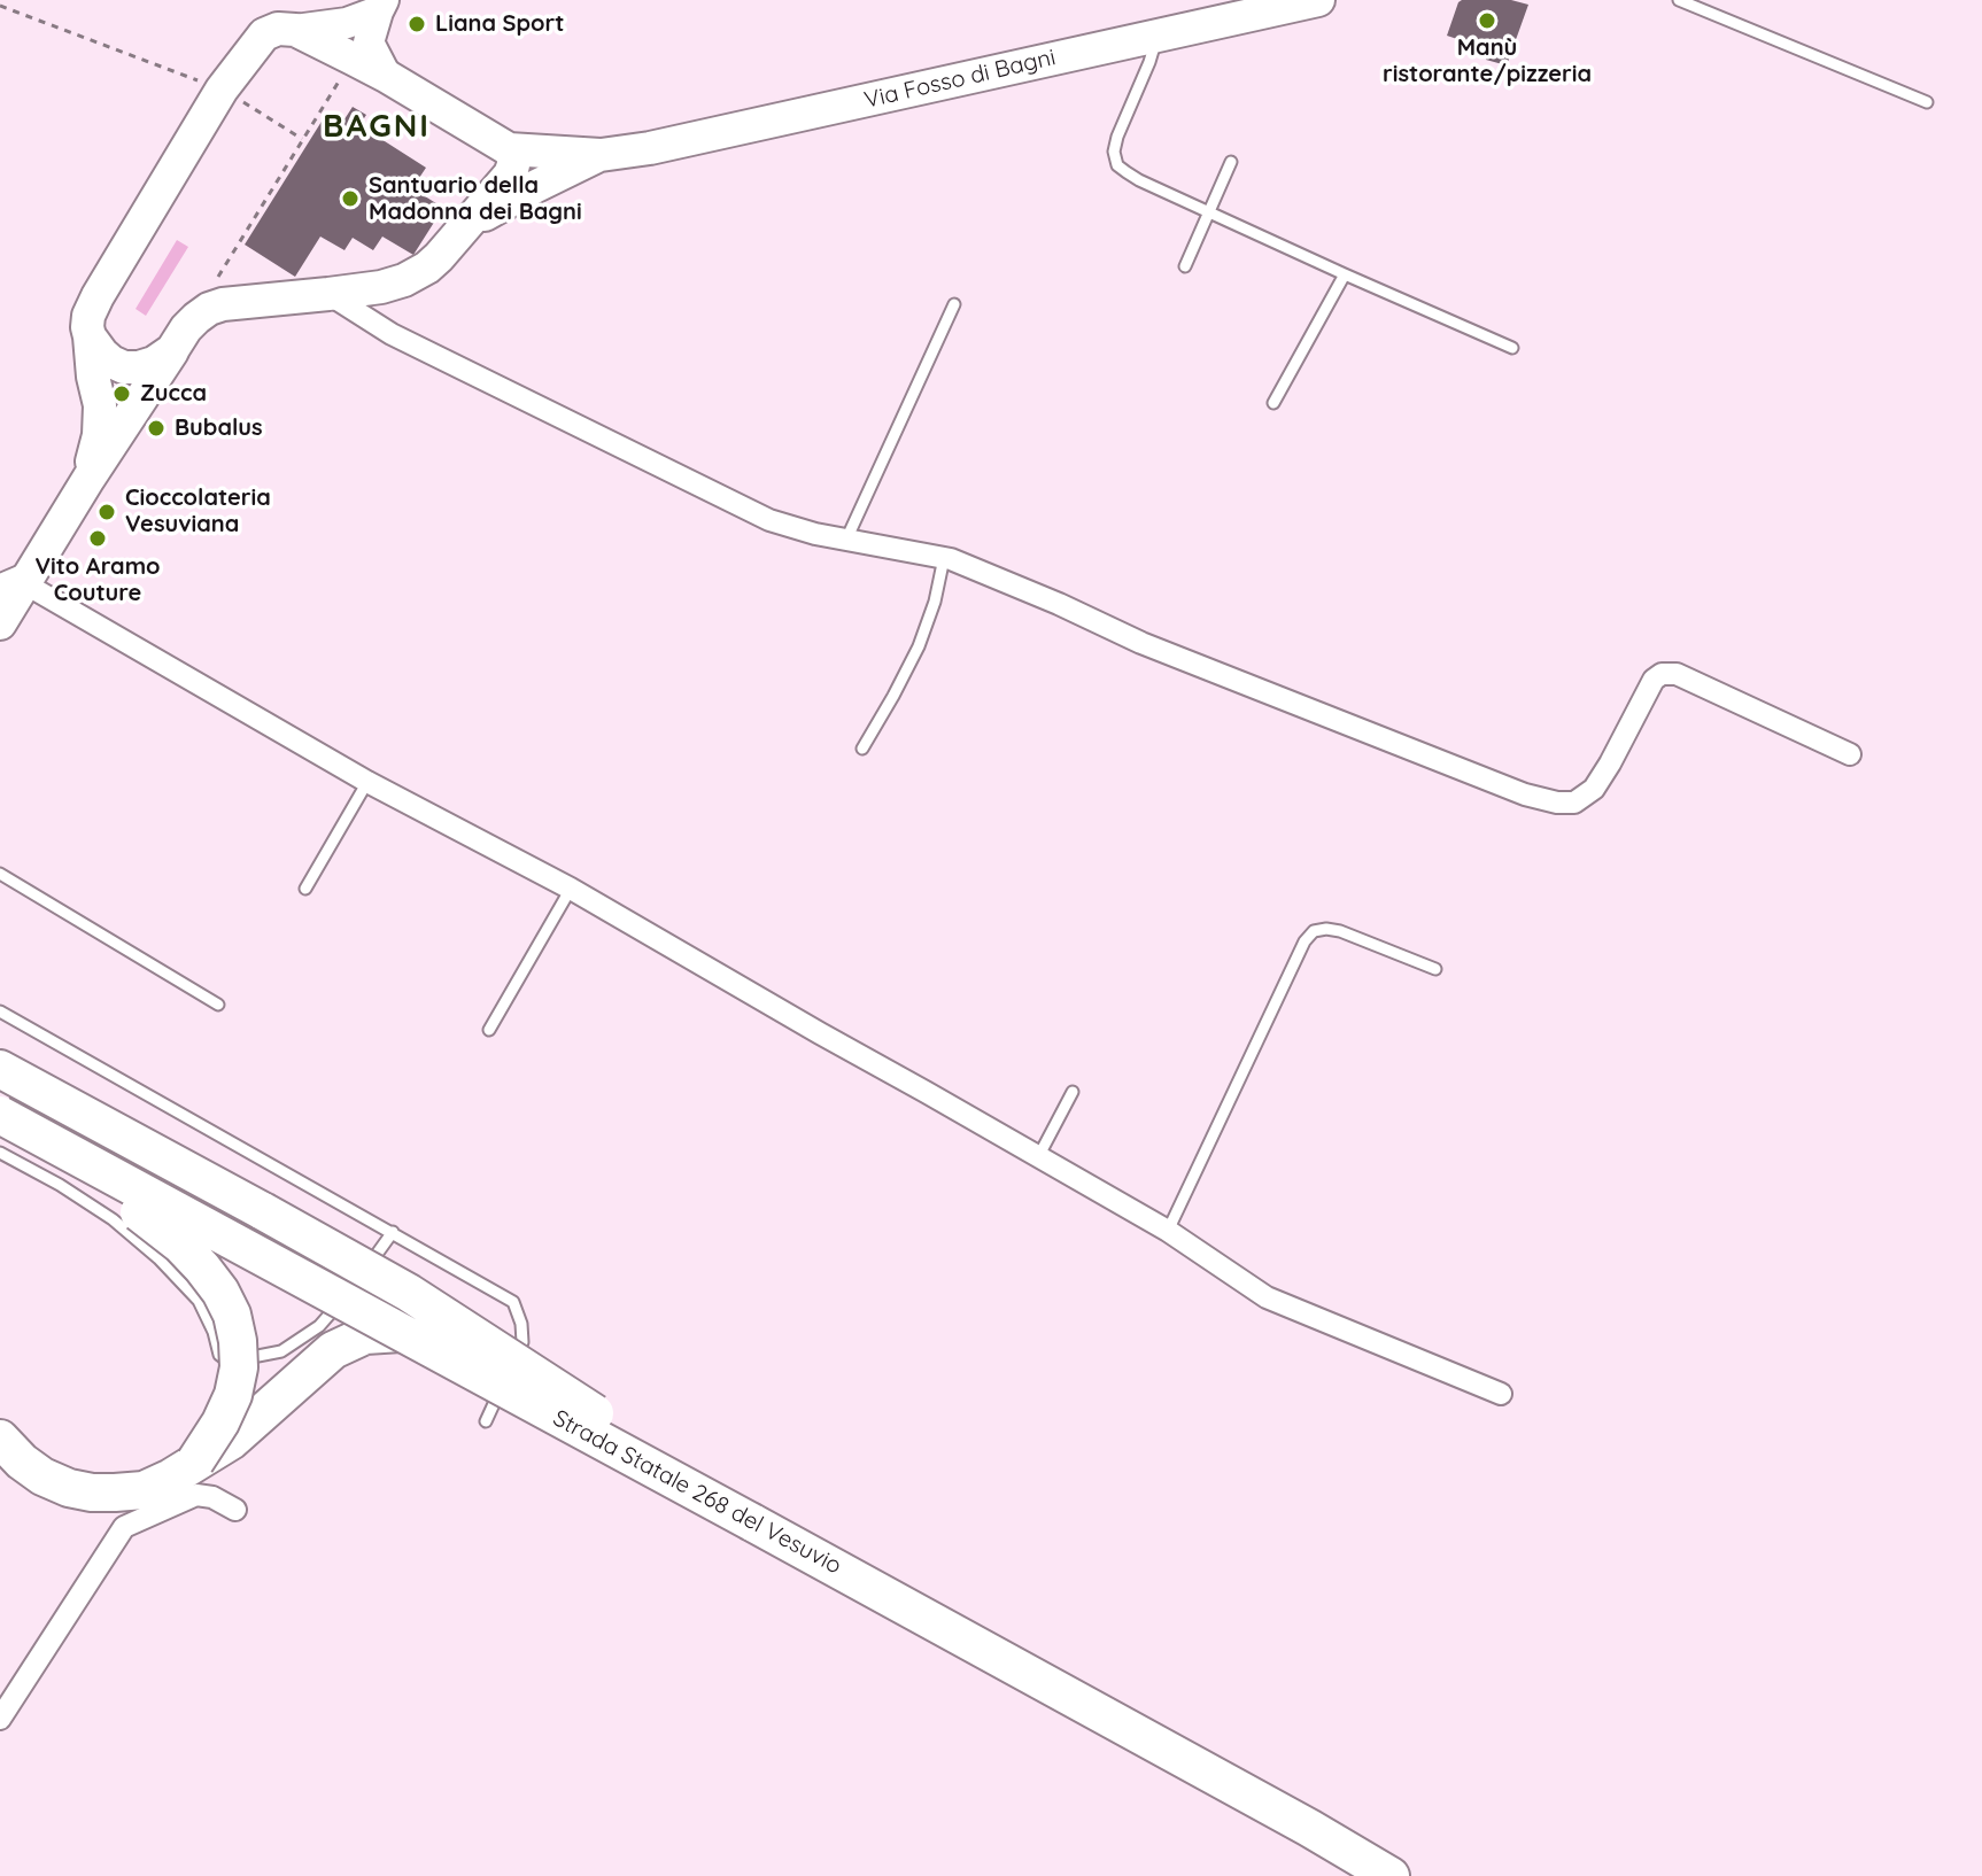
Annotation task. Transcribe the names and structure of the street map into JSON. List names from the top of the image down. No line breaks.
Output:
{"streets":{"highway":["Strada Statale 268 del Vesuvio"],"main road":["Via Fosso di Bagni"]},"districts":["BAGNI"],"places":["Manù ristorante/pizzeria","Liana Sport","Santuario della Madonna dei Bagni","Zucca","Bubalus","Cioccolateria Vesuviana","Vito Aramo Couture"]}
